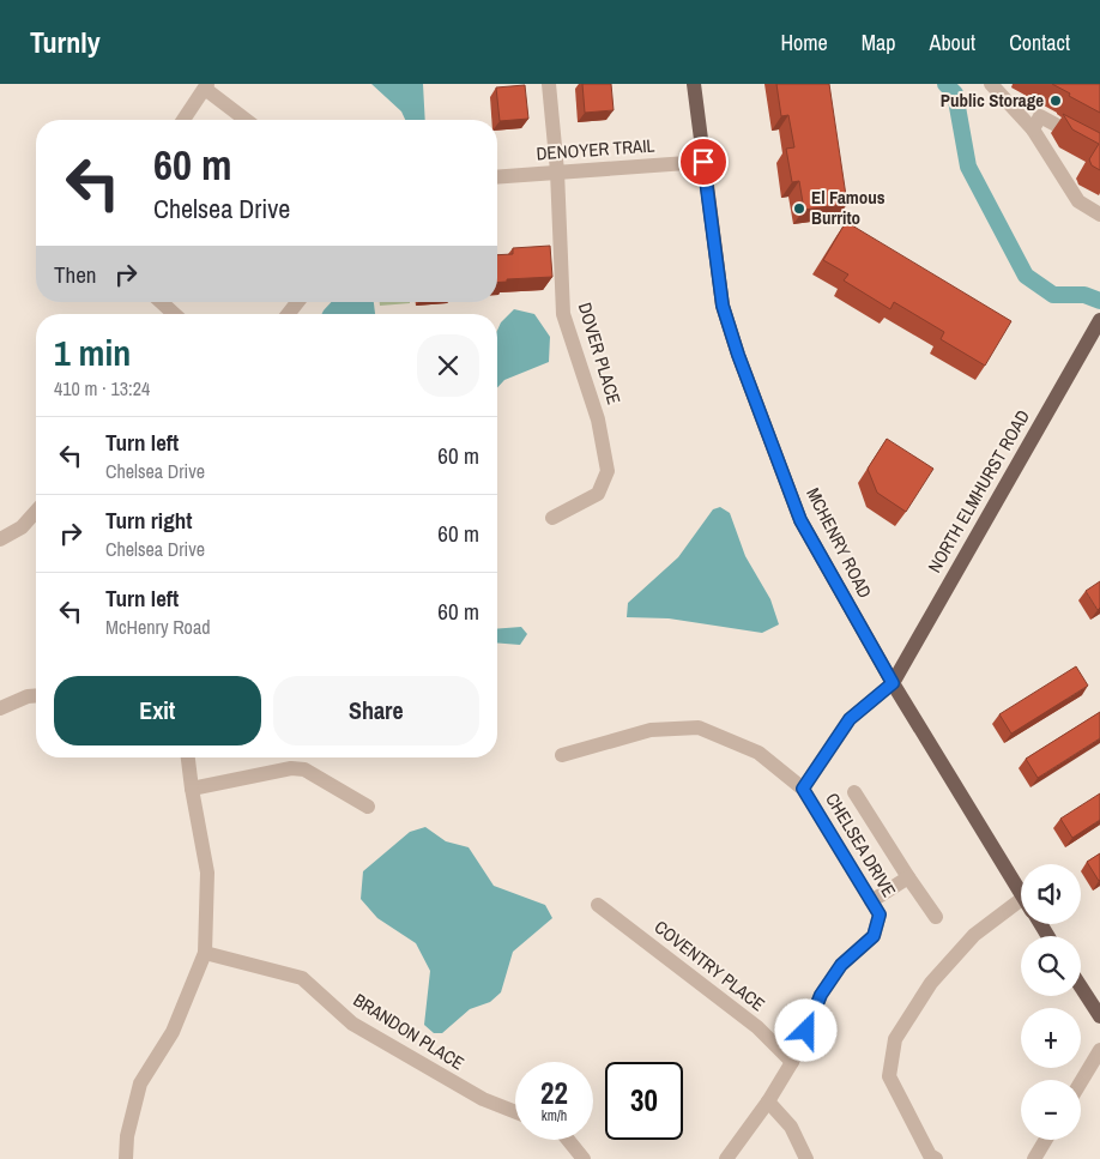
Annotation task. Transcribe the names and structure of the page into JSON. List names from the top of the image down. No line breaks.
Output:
{"streets":{"main road":["NORTH ELMHURST ROAD","MCHENRY ROAD"],"street":["DENOYER TRAIL","DOVER PLACE","CHELSEA DRIVE","COVENTRY PLACE","BRANDON PLACE"]},"crossings":[["DENOYER TRAIL","DOVER PLACE"],["DENOYER TRAIL","MCHENRY ROAD"],["NORTH ELMHURST ROAD","MCHENRY ROAD"],["NORTH ELMHURST ROAD","CHELSEA DRIVE"],["MCHENRY ROAD","CHELSEA DRIVE"],["CHELSEA DRIVE","COVENTRY PLACE"]],"places":["Public Storage","El Famous Burrito"],"page":{"header":"Turnly","nav":["Home","Map","About","Contact"],"turn":["60 m","Chelsea Drive"],"then":"Then","heading":["1 min","410 m · 13:24"],"list":[{"name":"Turn left","note":"Chelsea Drive","value":"60 m"},{"name":"Turn right","note":"Chelsea Drive","value":"60 m"},{"name":"Turn left","note":"McHenry Road","value":"60 m"}],"buttons":["Exit","Share"],"map_buttons":["+","−"],"speed":"22 km/h","limit":"30"}}
